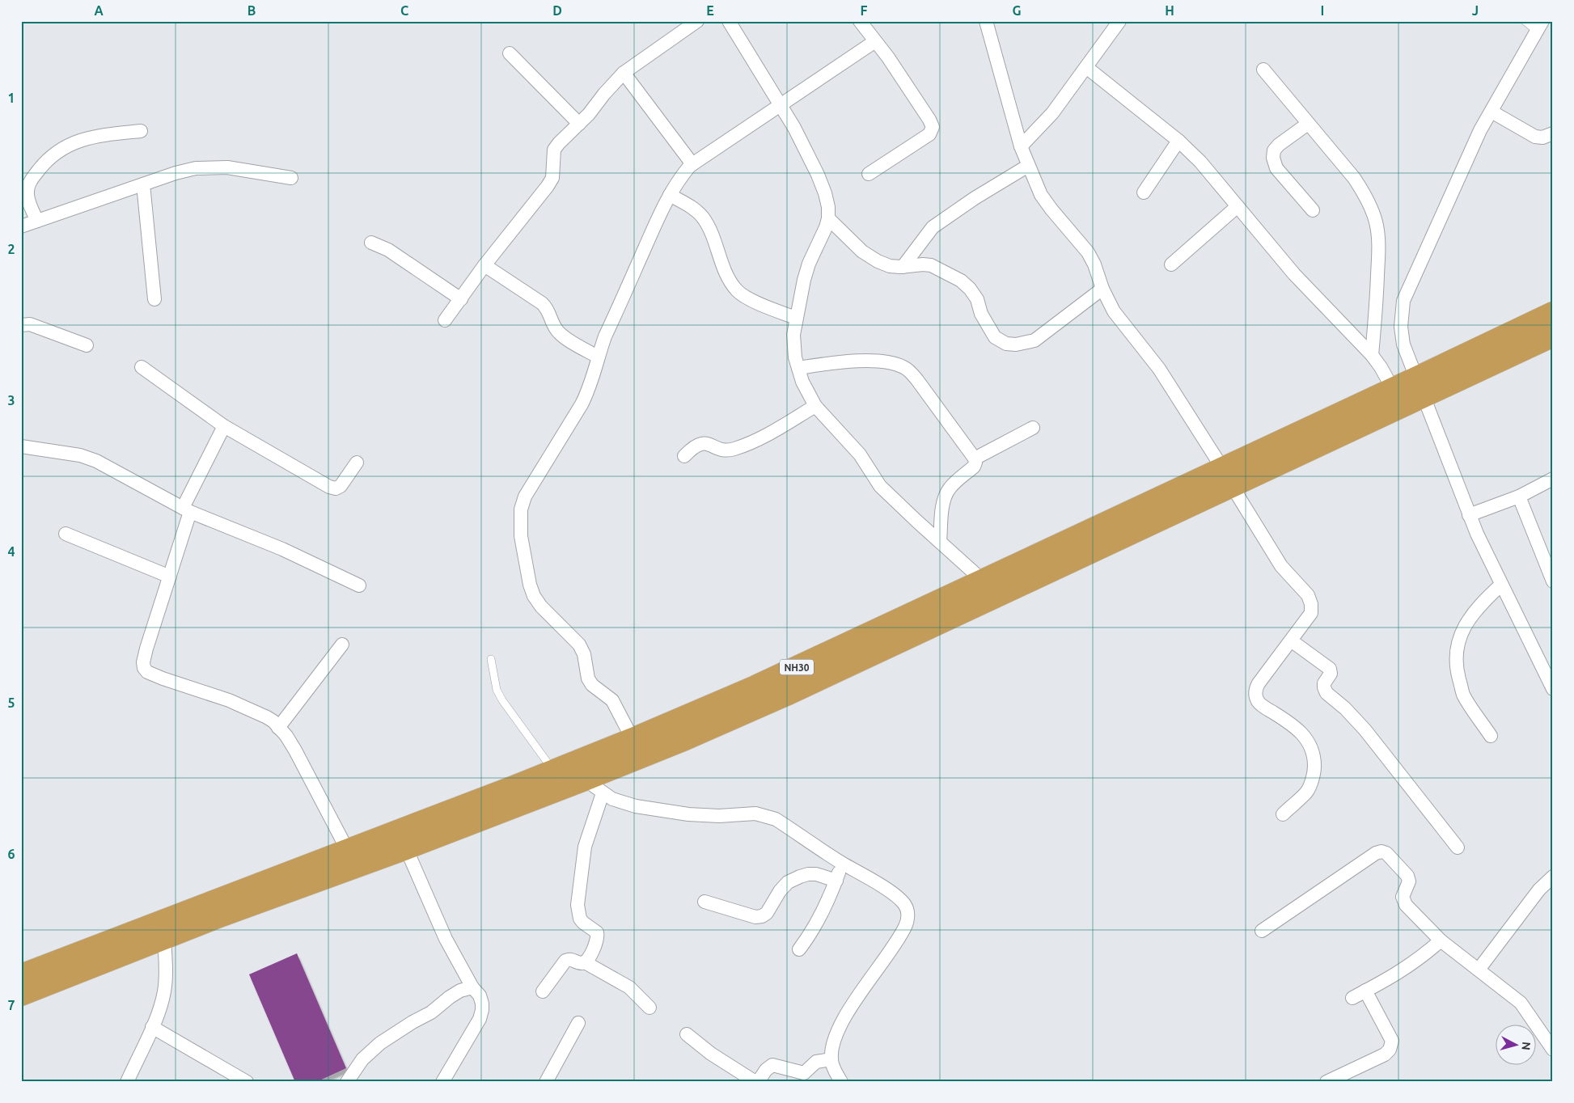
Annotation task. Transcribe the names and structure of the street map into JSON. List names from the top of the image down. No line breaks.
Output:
{"streets":{"highway":["NH30"]},"north":"right","grid":{"columns":["A","B","C","D","E","F","G","H","I","J"],"rows":["1","2","3","4","5","6","7"]}}
